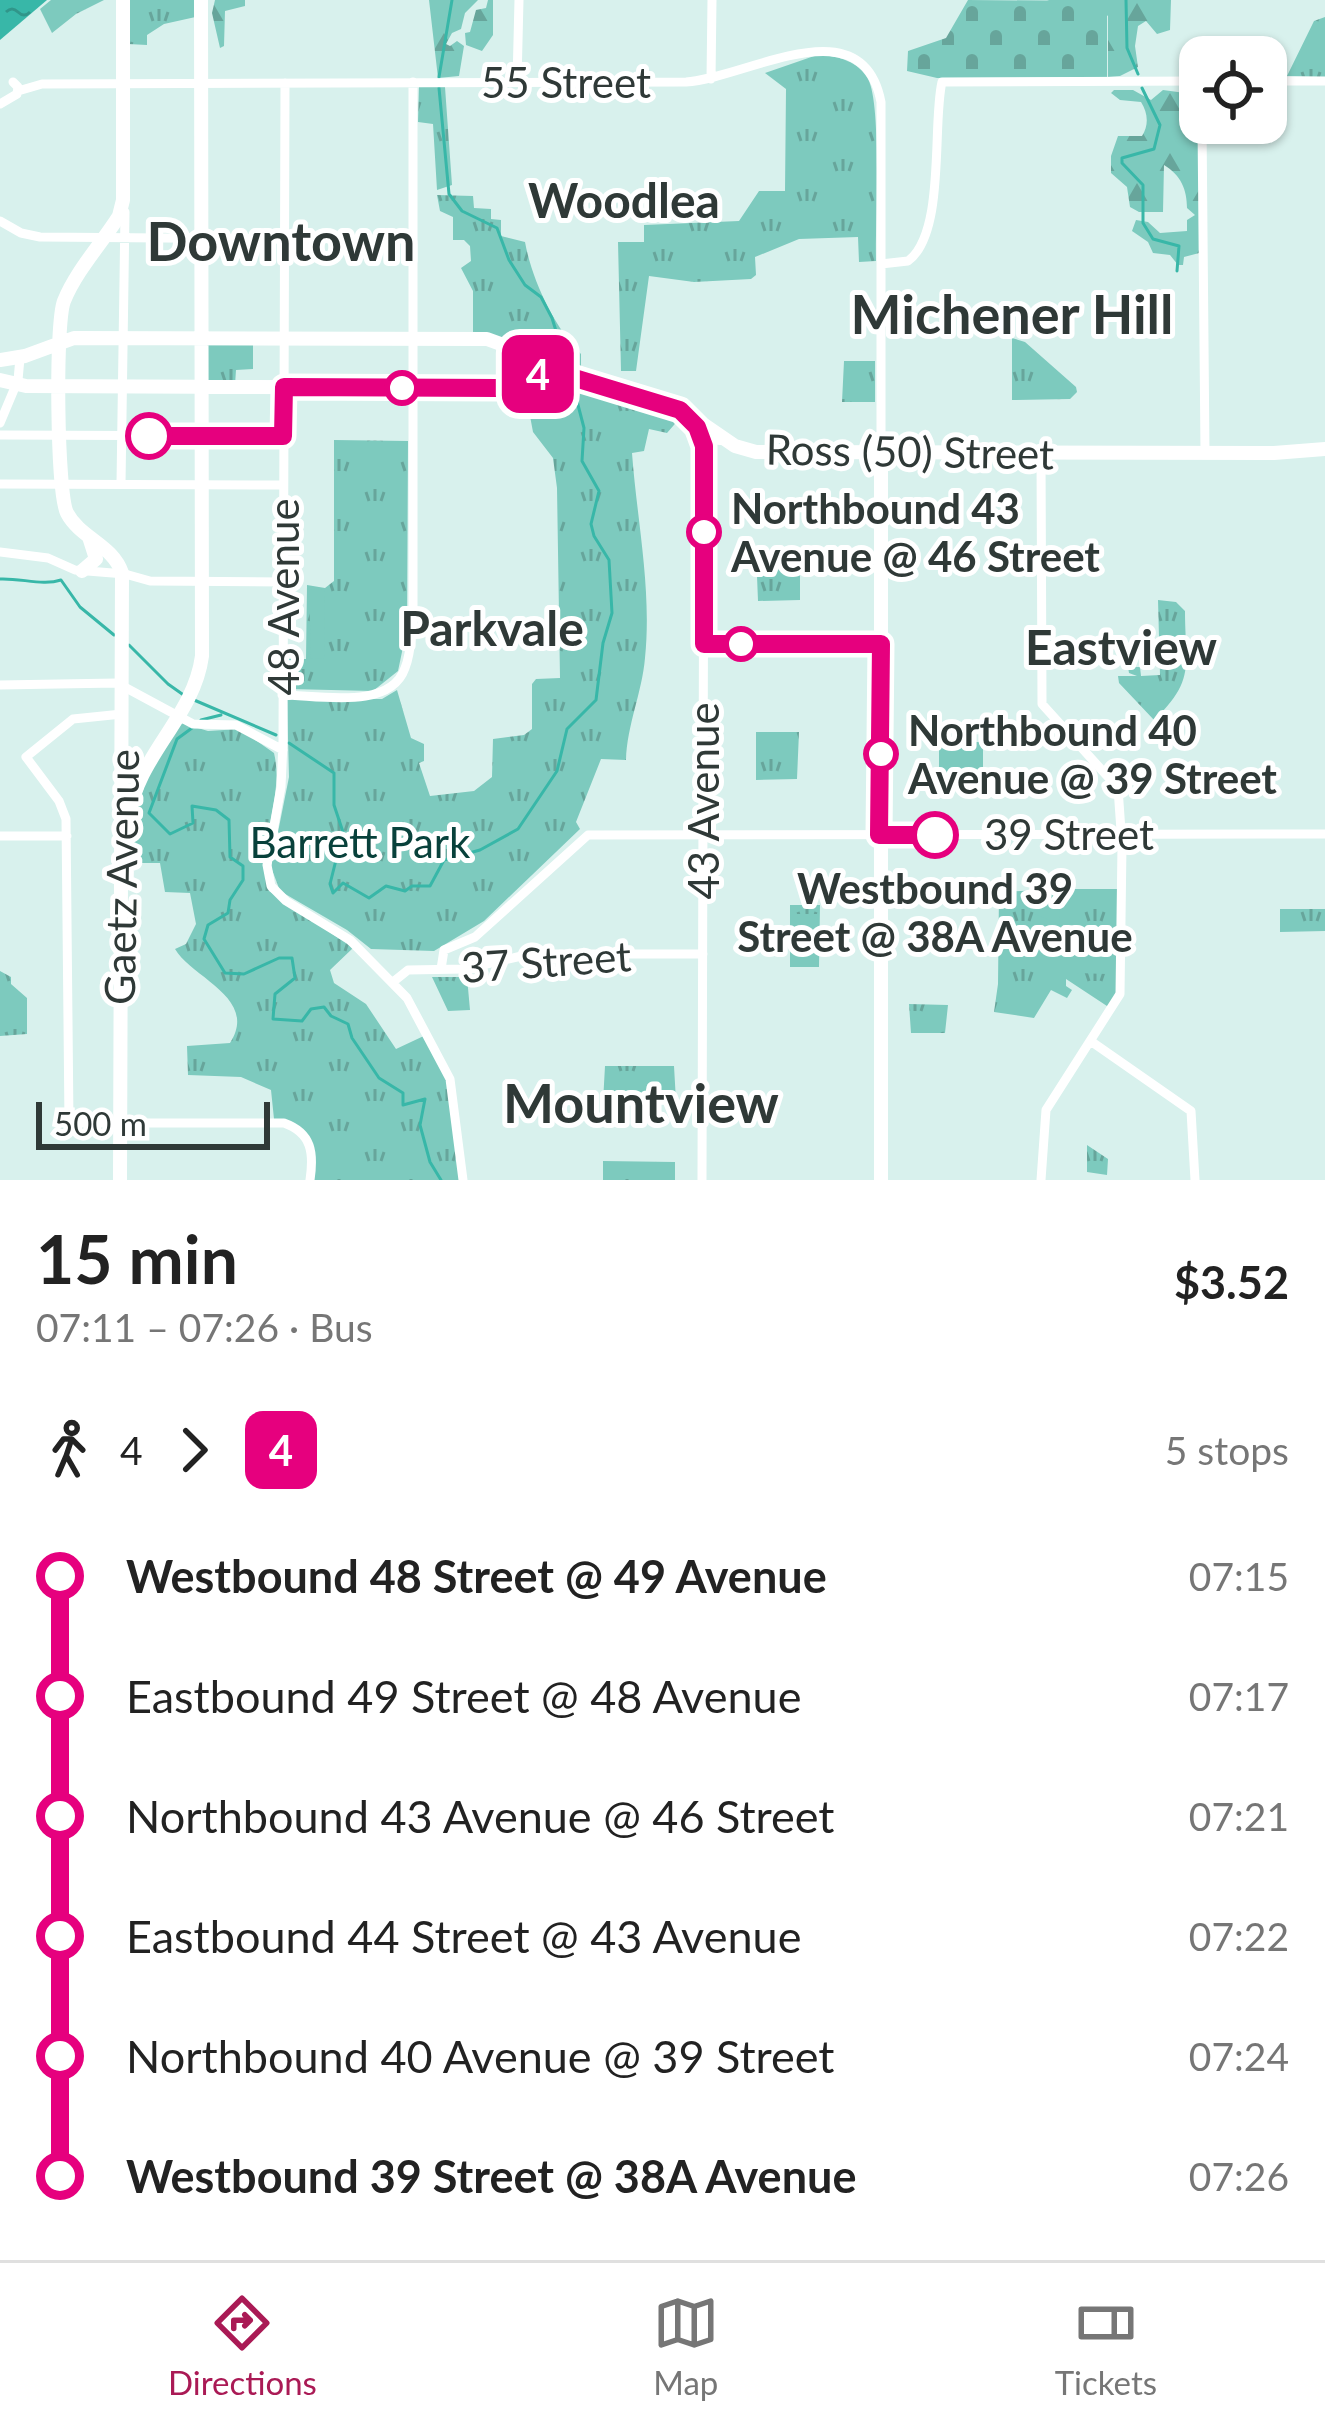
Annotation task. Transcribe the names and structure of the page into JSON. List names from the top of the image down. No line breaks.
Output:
{"streets":{"main road":["Ross (50) Street","Gaetz Avenue"],"street":["55 Street","48 Avenue","43 Avenue","39 Street","37 Street"]},"crossings":[["55 Street","48 Avenue"],["55 Street","Gaetz Avenue"],["Ross (50) Street","48 Avenue"],["Ross (50) Street","43 Avenue"],["Ross (50) Street","Gaetz Avenue"],["48 Avenue","37 Street"],["43 Avenue","39 Street"],["43 Avenue","37 Street"],["39 Street","37 Street"]],"districts":["Woodlea","Downtown","Michener Hill","Parkvale","Eastview","Mountview"],"parks":["Barrett Park"],"places":["Northbound 43 Avenue @ 46 Street","Northbound 40 Avenue @ 39 Street","Westbound 39 Street @ 38A Avenue"],"lines":["bus line 4"],"scale_bar":"500 m","page":{"on_map":"4","scale":"500 m","heading":["15 min","07:11 – 07:26 · Bus","$3.52"],"legs":["4","4","5 stops"],"list":[{"name":"Westbound 48 Street @ 49 Avenue","value":"07:15"},{"name":"Eastbound 49 Street @ 48 Avenue","value":"07:17"},{"name":"Northbound 43 Avenue @ 46 Street","value":"07:21"},{"name":"Eastbound 44 Street @ 43 Avenue","value":"07:22"},{"name":"Northbound 40 Avenue @ 39 Street","value":"07:24"},{"name":"Westbound 39 Street @ 38A Avenue","value":"07:26"}],"tabs":["Directions","Map","Tickets"]}}
